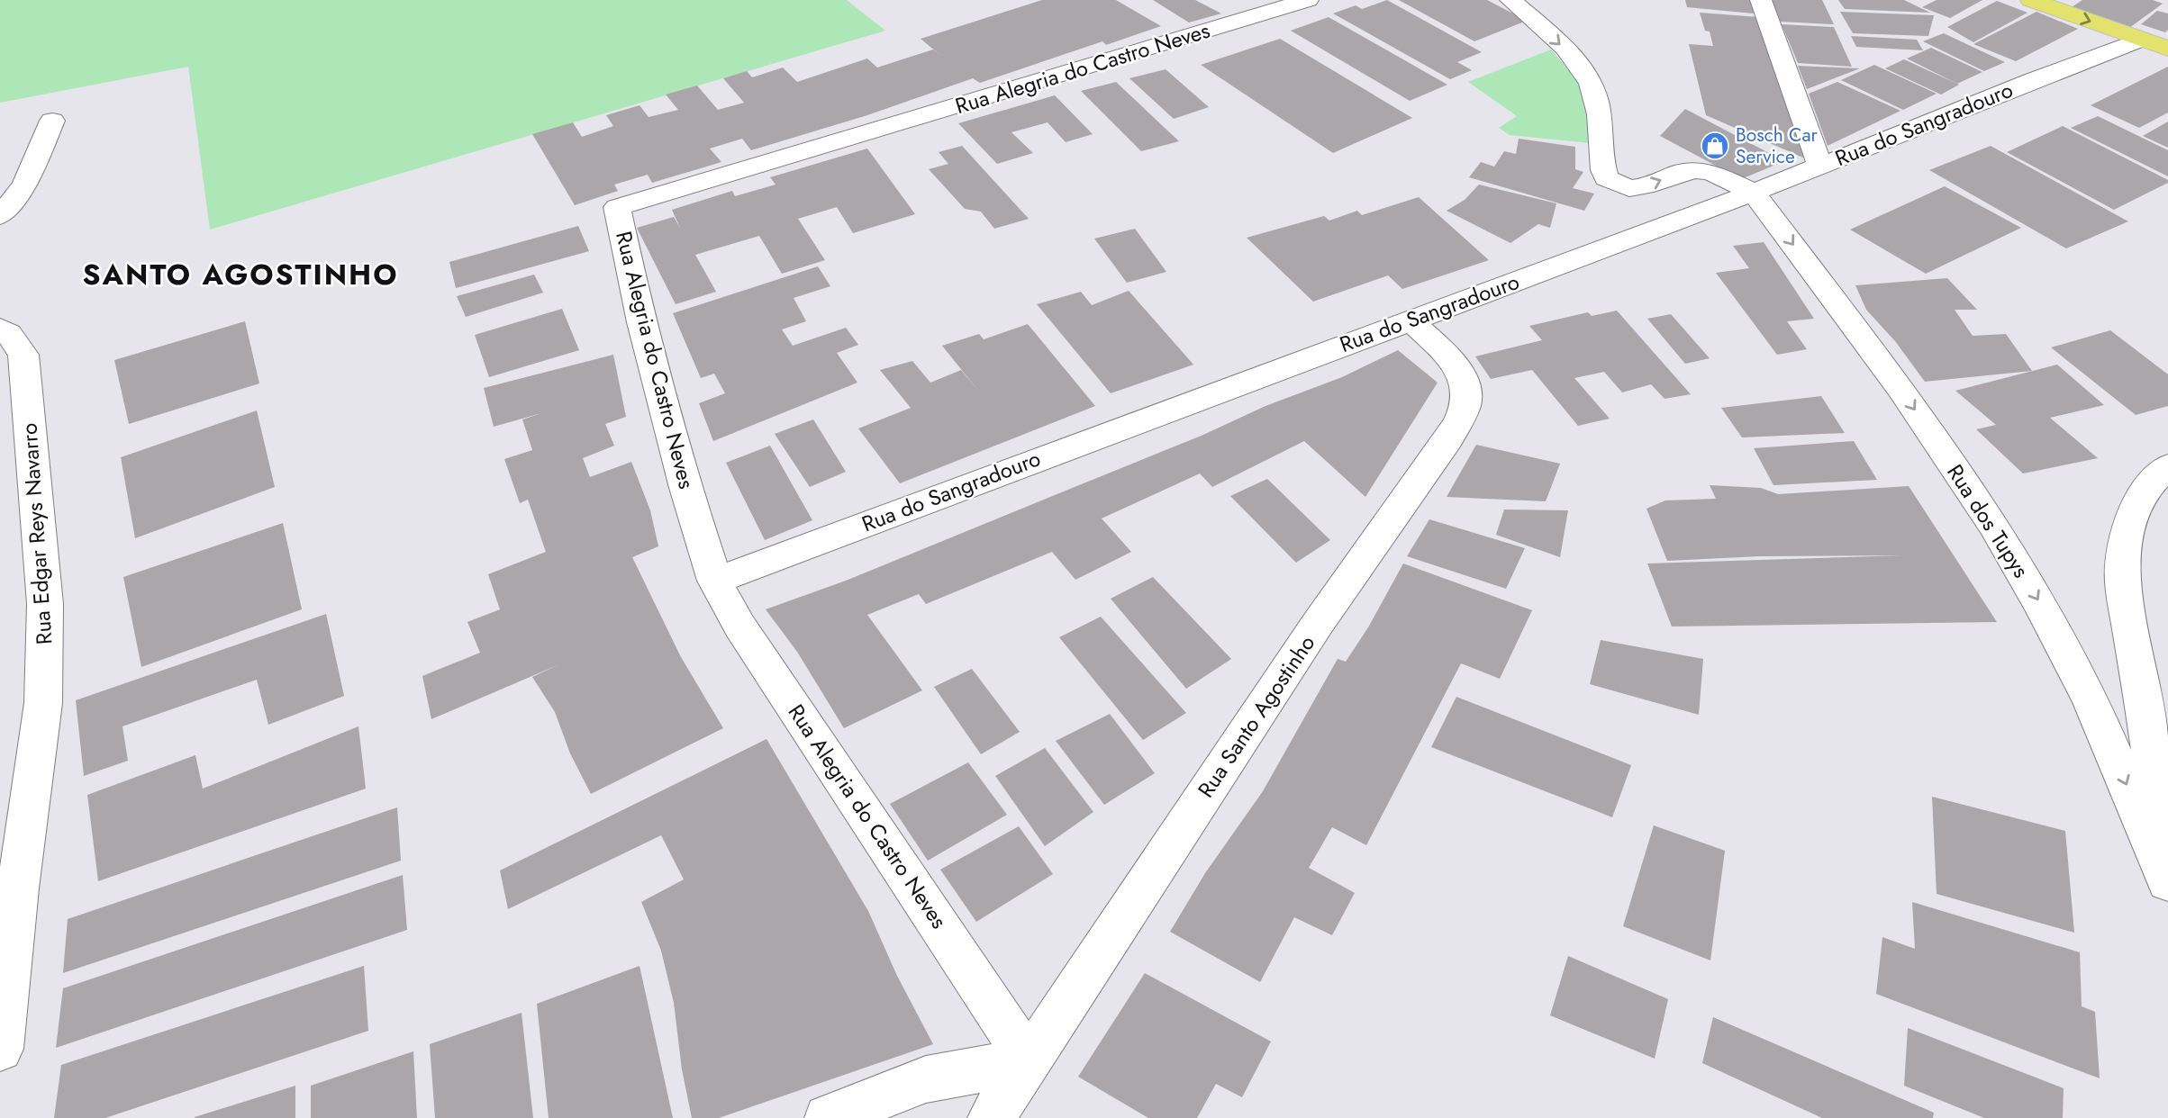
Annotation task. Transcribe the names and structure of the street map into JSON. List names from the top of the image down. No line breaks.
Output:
{"streets":{"street":["Rua Alegria do Castro Neves","Rua do Sangradouro","Rua dos Tupys","Rua Edgar Reys Navarro","Rua Santo Agostinho"]},"crossings":[["Rua Alegria do Castro Neves","Rua do Sangradouro"],["Rua Alegria do Castro Neves","Rua Santo Agostinho"],["Rua do Sangradouro","Rua dos Tupys"],["Rua do Sangradouro","Rua Santo Agostinho"]],"one_way":["Rua dos Tupys"],"districts":["SANTO AGOSTINHO"],"places":{"shop":["Bosch Car Service"]}}
